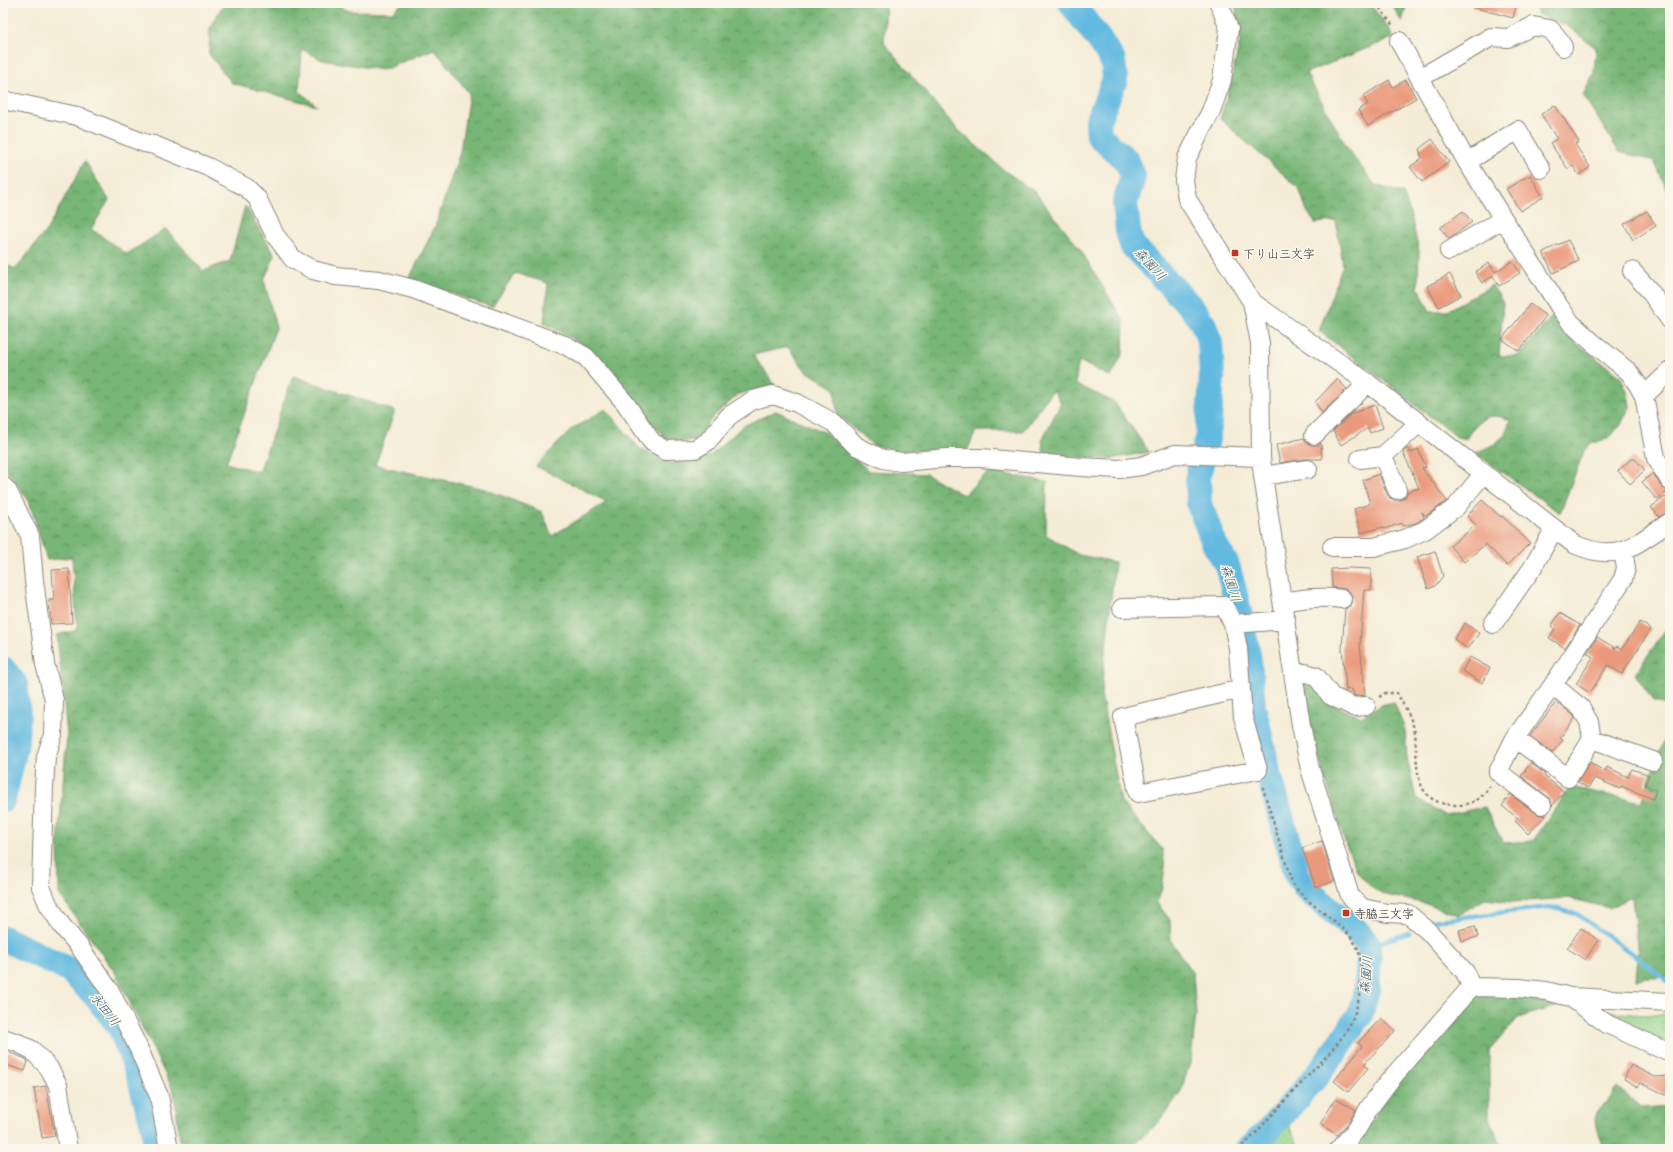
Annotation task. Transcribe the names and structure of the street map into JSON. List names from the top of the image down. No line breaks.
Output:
{"water":["森園川","永田川"],"places":{"transit":["下り山三文字","寺脇三文字"]}}
